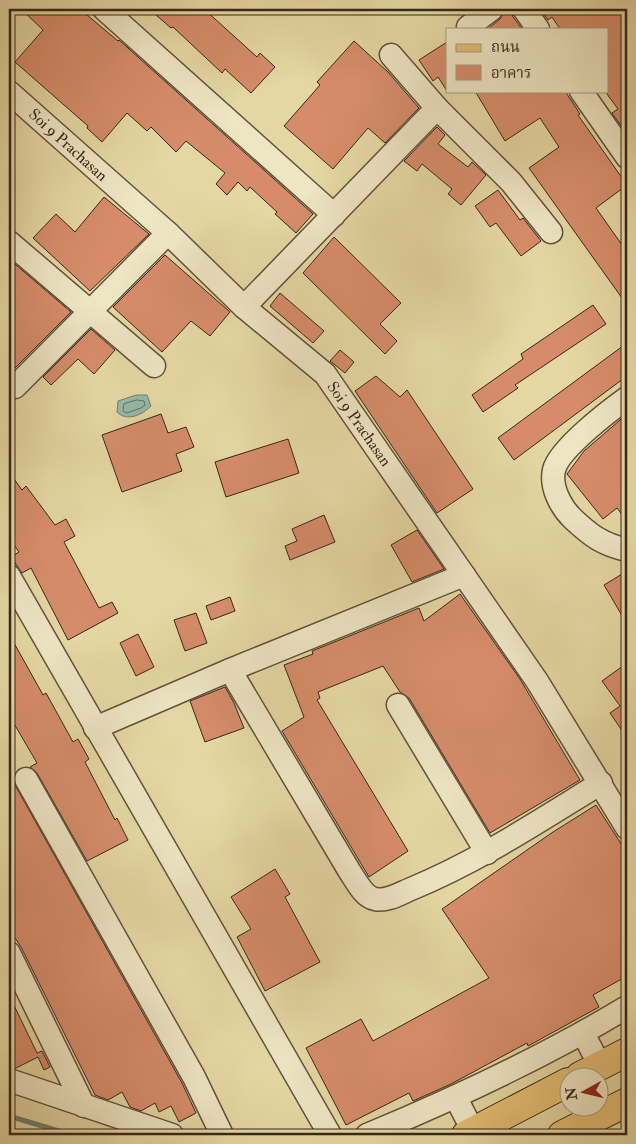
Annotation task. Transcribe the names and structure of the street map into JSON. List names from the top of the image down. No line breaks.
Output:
{"streets":{"street":["Soi 9 Prachasan"]},"legend":["ถนน","อาคาร"],"north":"left"}
